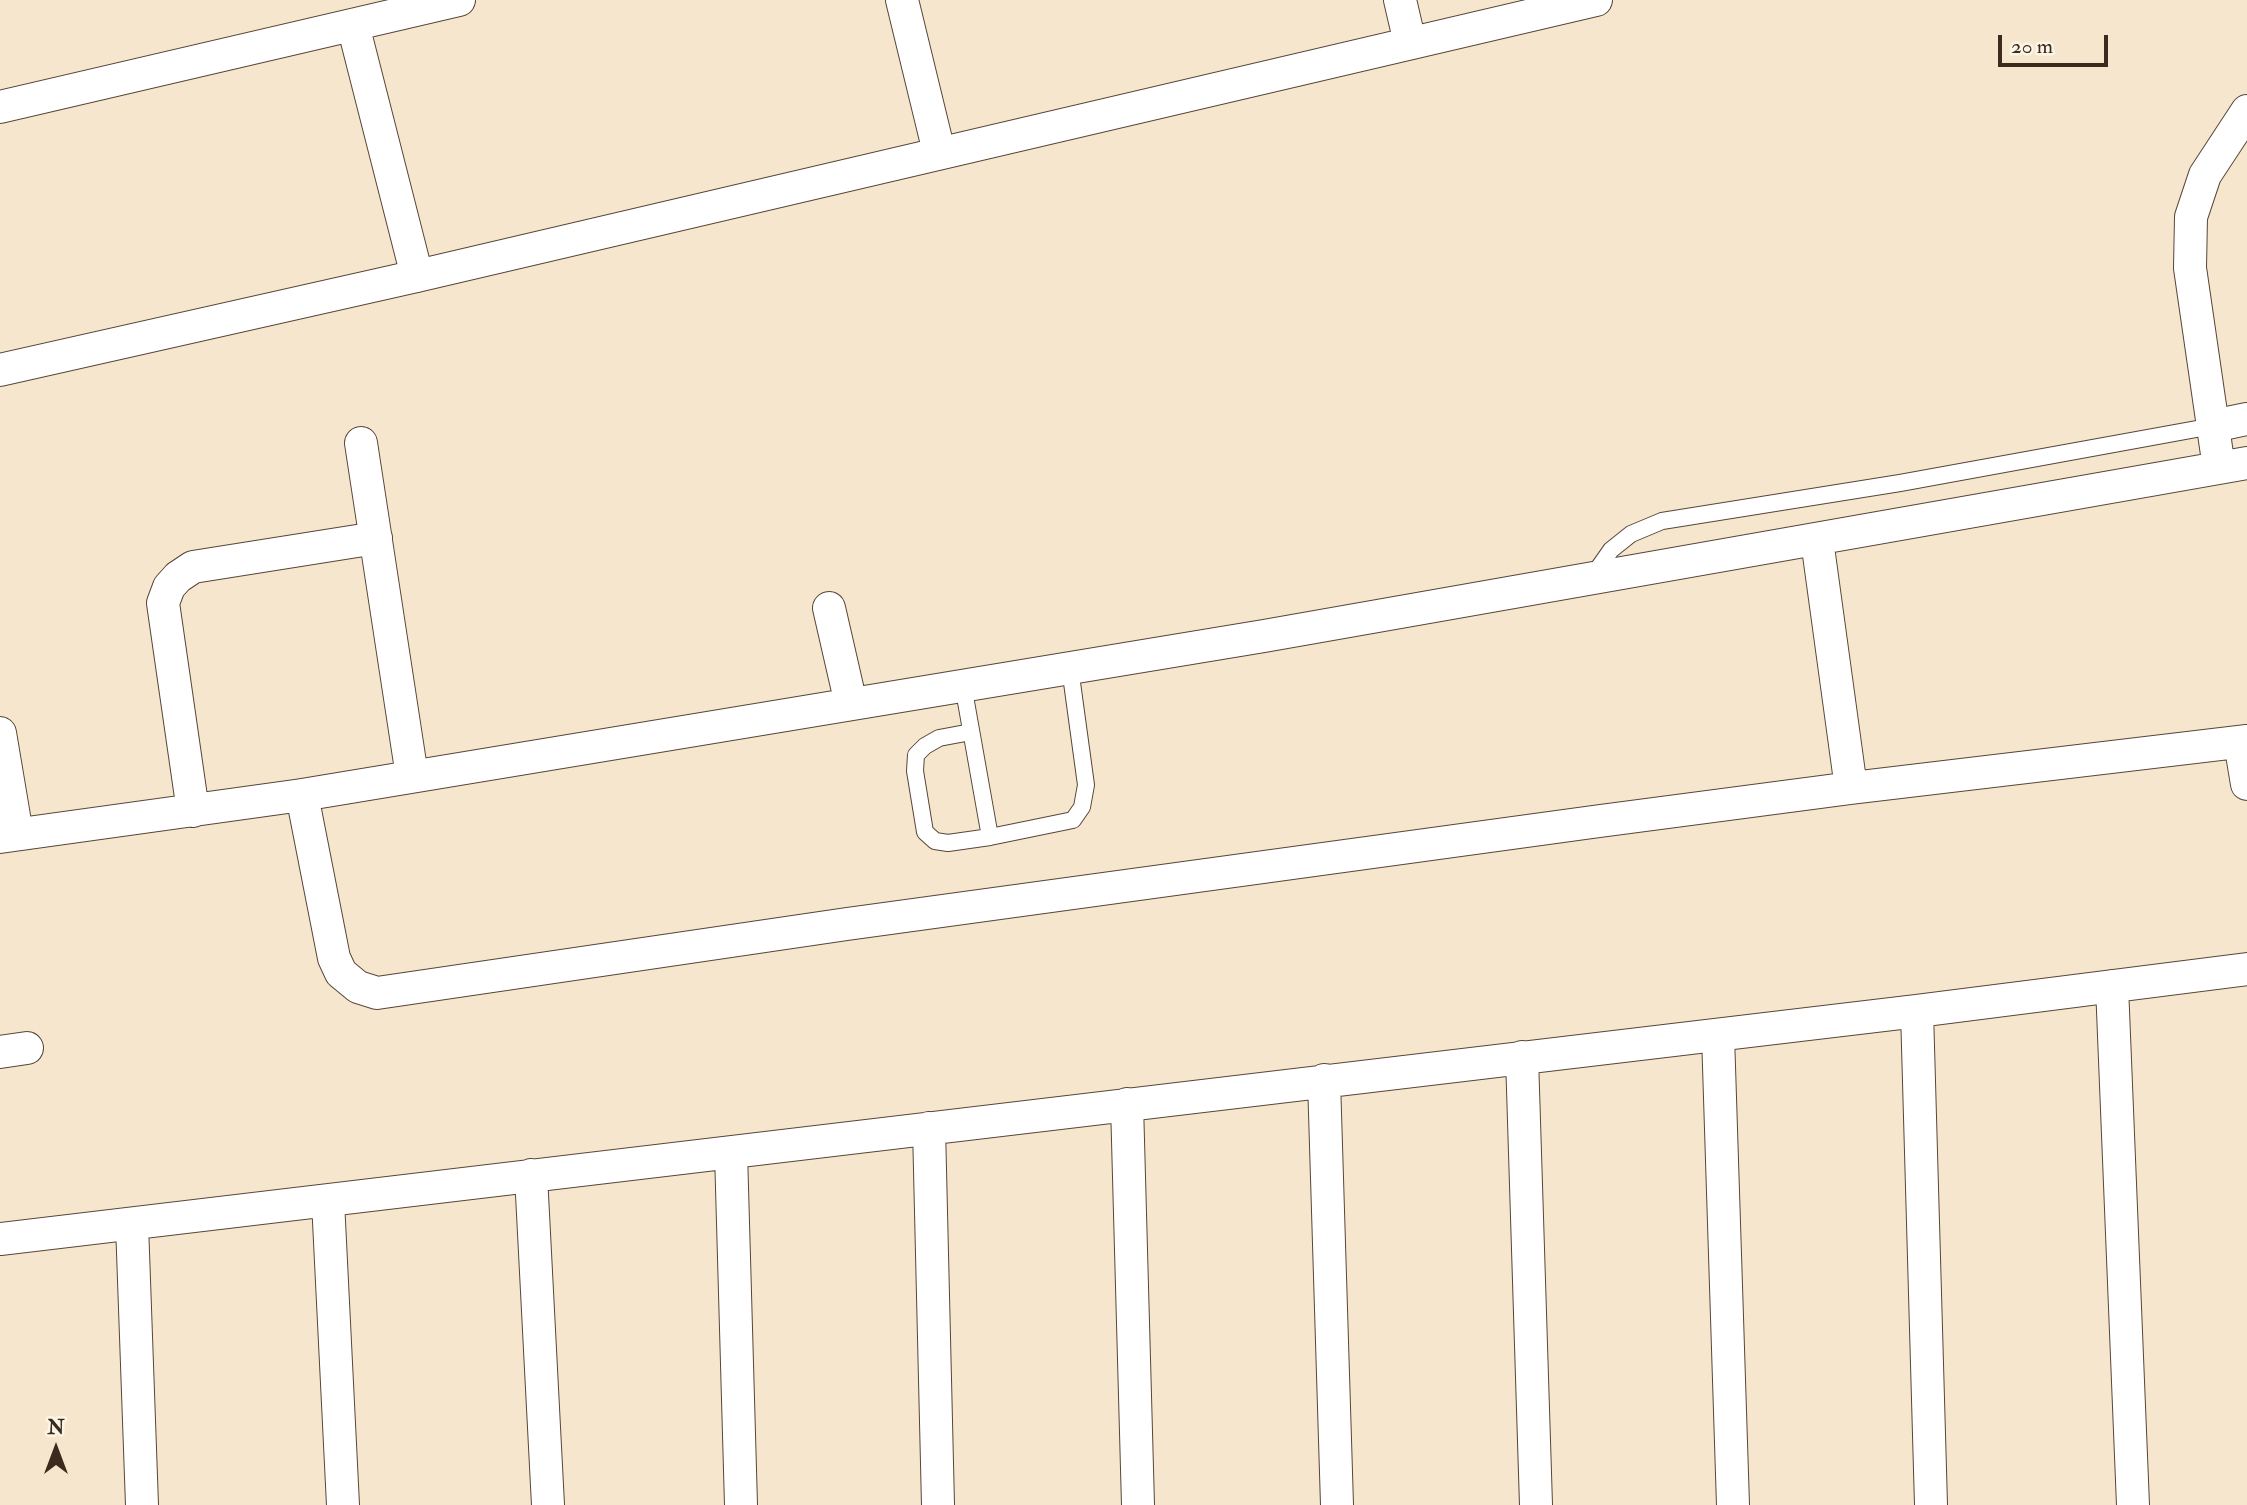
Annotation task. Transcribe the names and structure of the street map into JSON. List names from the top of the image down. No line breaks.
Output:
{"scale_bar":"20 m","north":"top"}
